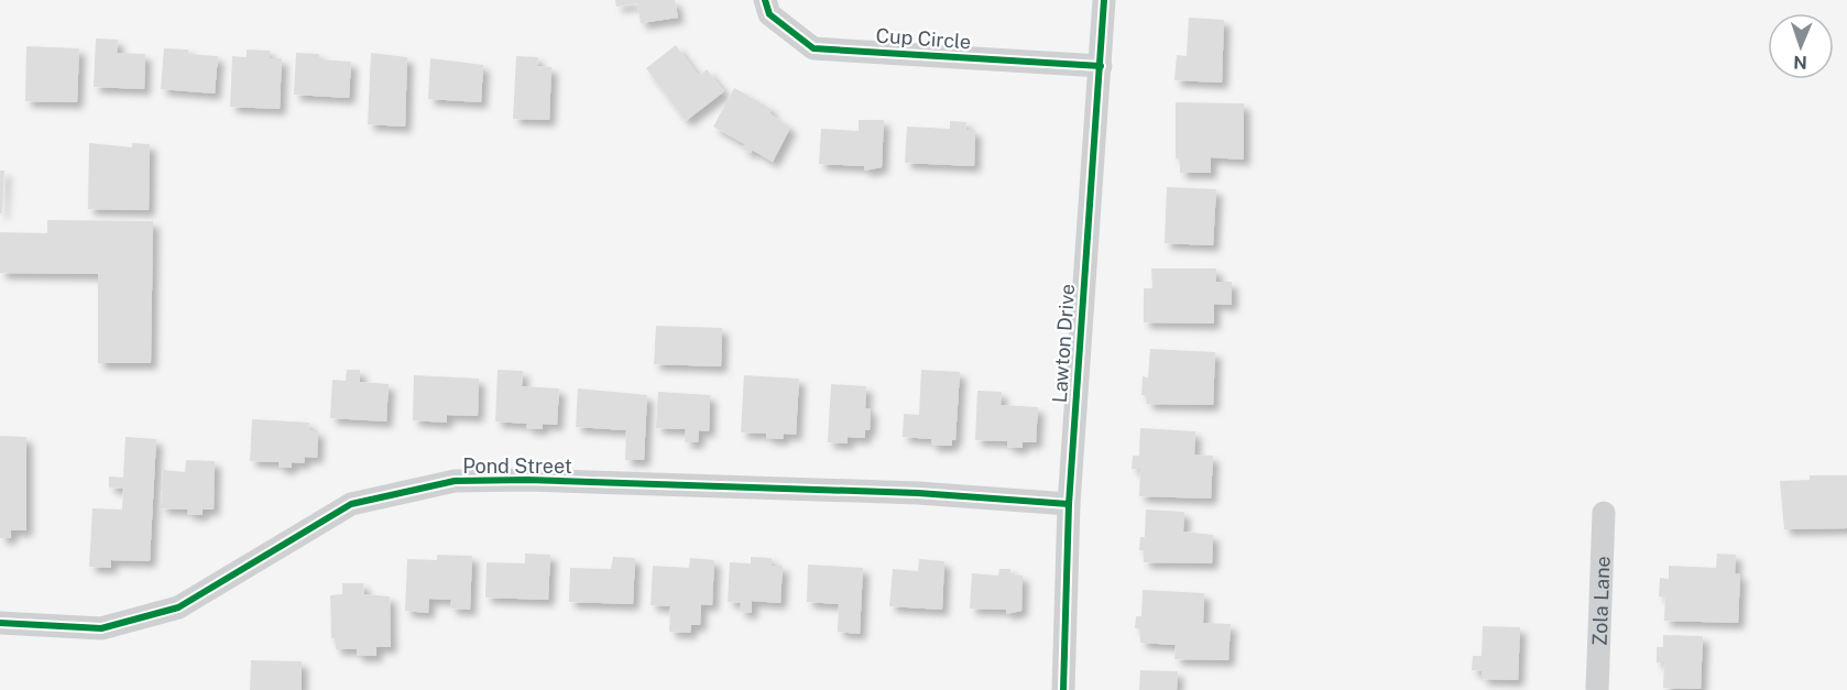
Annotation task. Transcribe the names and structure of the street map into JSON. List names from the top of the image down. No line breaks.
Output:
{"streets":{"street":["Cup Circle","Lawton Drive","Pond Street","Zola Lane"]},"crossings":[["Cup Circle","Lawton Drive"],["Lawton Drive","Pond Street"]],"north":"bottom"}
